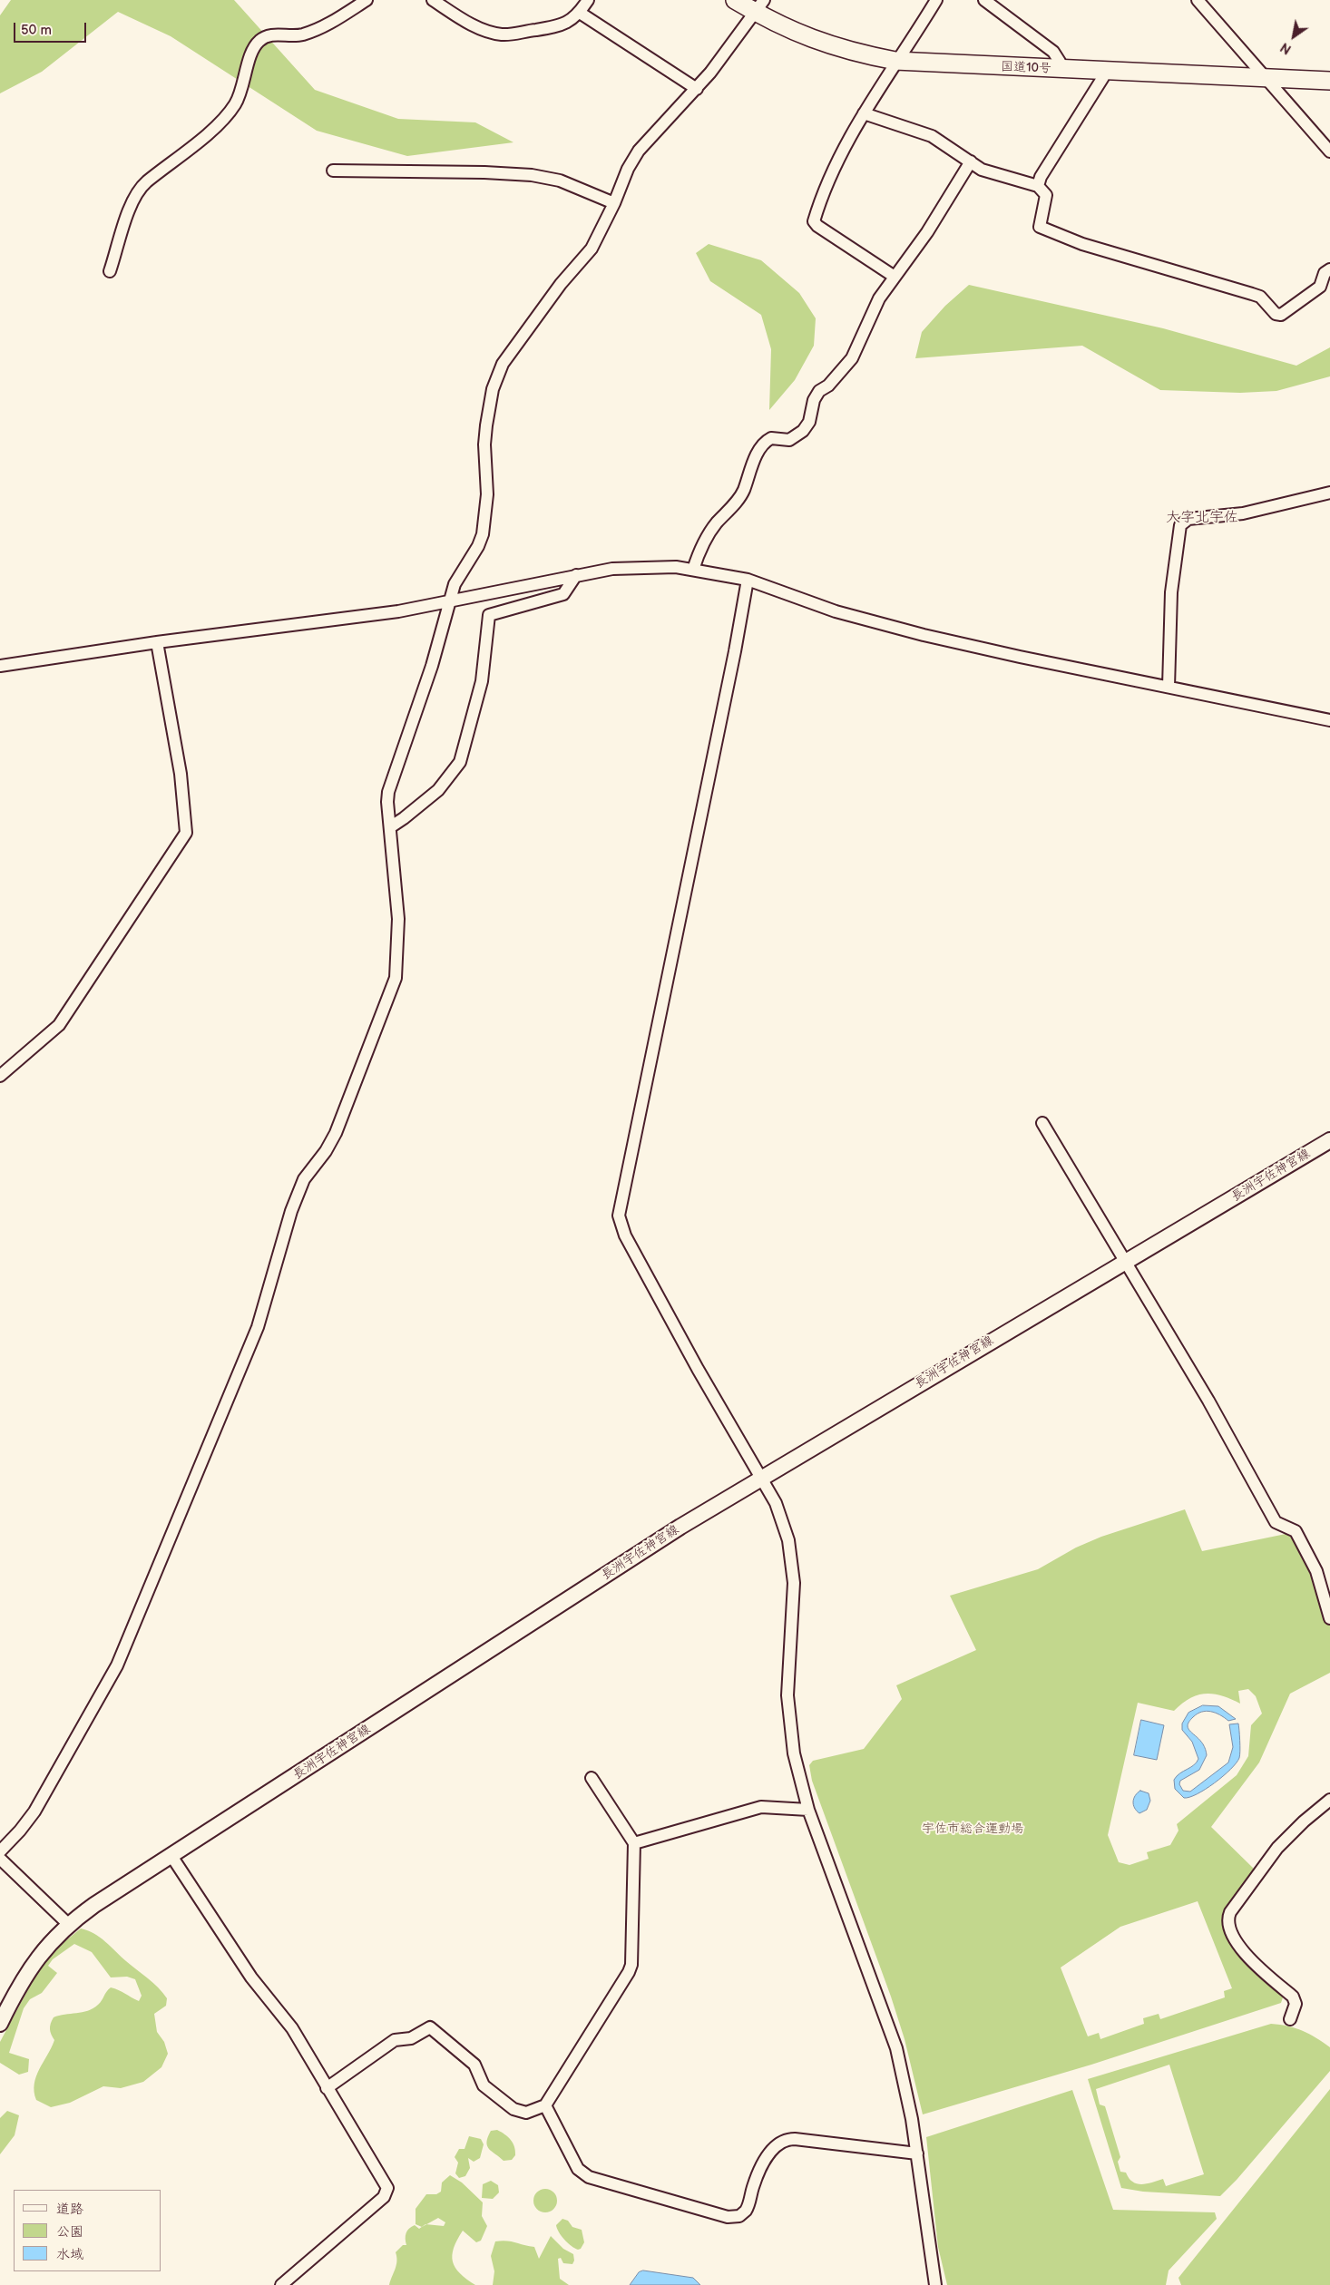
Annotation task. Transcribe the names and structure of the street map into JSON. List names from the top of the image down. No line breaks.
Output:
{"streets":{"highway":["国道10号"],"main road":["長洲宇佐神宮線"]},"districts":["大字北宇佐"],"parks":["宇佐市総合運動場"],"legend":["道路","公園","水域"],"scale_bar":"50 m","north":"bottom left"}
